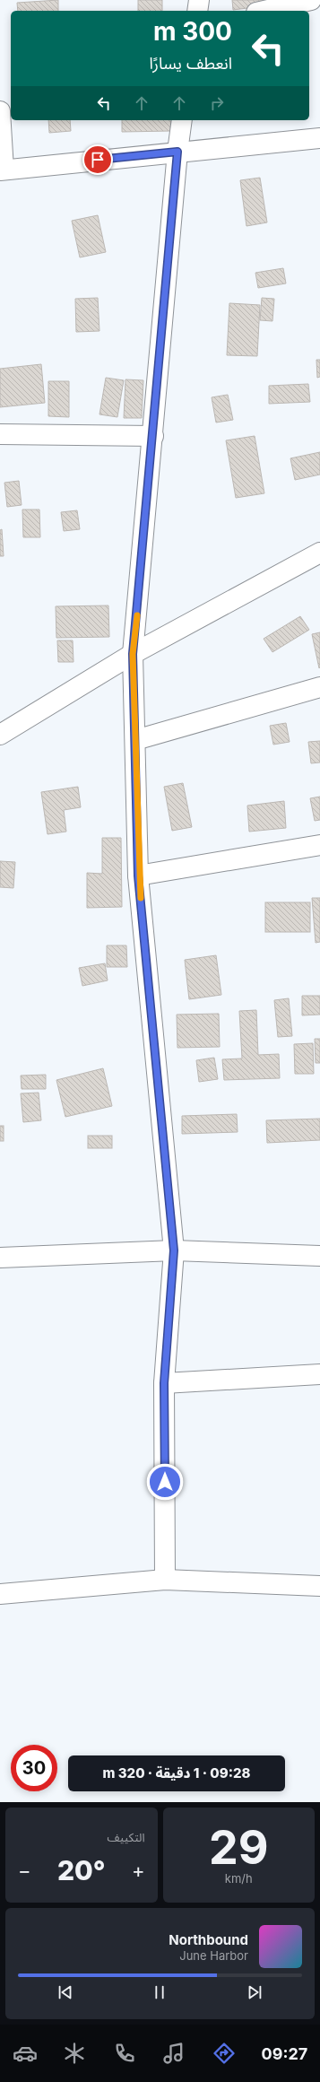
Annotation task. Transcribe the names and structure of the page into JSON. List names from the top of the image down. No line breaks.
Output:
{"page":{"turn":["300 m","انعطف يسارًا"],"limit":"30","trip":"09:28 · 1 دقيقة · 320 m","tile":[["29","km/h"],"التكييف"],"heat":["−","20°","+"],"song":["Northbound","June Harbor"],"tabs":"09:27"}}
